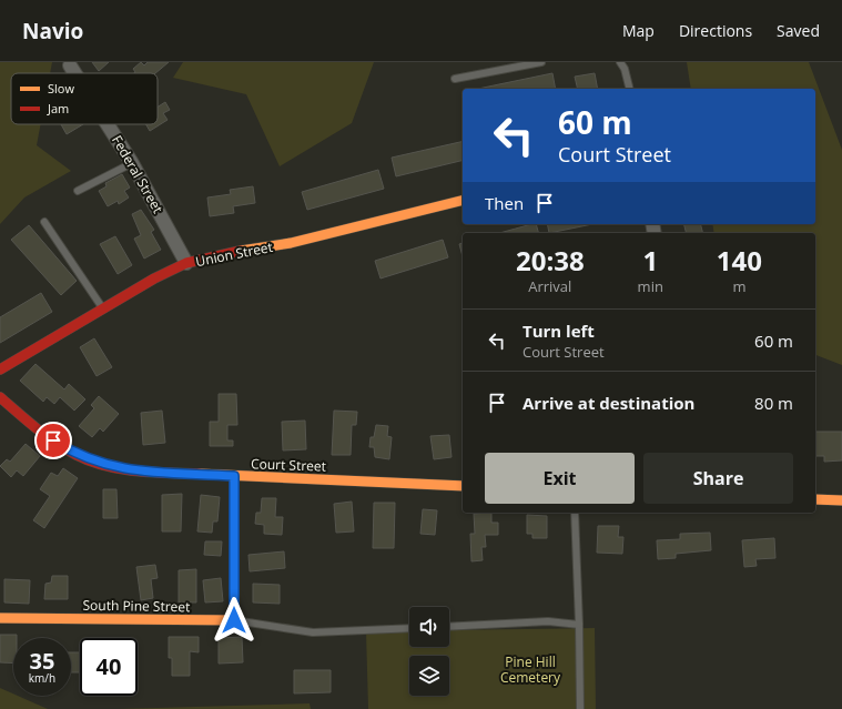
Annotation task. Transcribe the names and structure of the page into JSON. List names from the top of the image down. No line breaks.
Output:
{"streets":{"street":["Federal Street","Union Street","Court Street","South Pine Street"]},"crossings":[["Federal Street","Union Street"]],"parks":["Pine Hill Cemetery"],"legend":["Slow","Jam"],"page":{"header":"Navio","nav":["Map","Directions","Saved"],"turn":["60 m","Court Street"],"then":"Then","eta":["20:38","Arrival","1","min","140","m"],"list":[{"name":"Turn left","note":"Court Street","value":"60 m"},{"name":"Arrive at destination","value":"80 m"}],"buttons":["Exit","Share"],"speed":"35 km/h","limit":"40"}}
